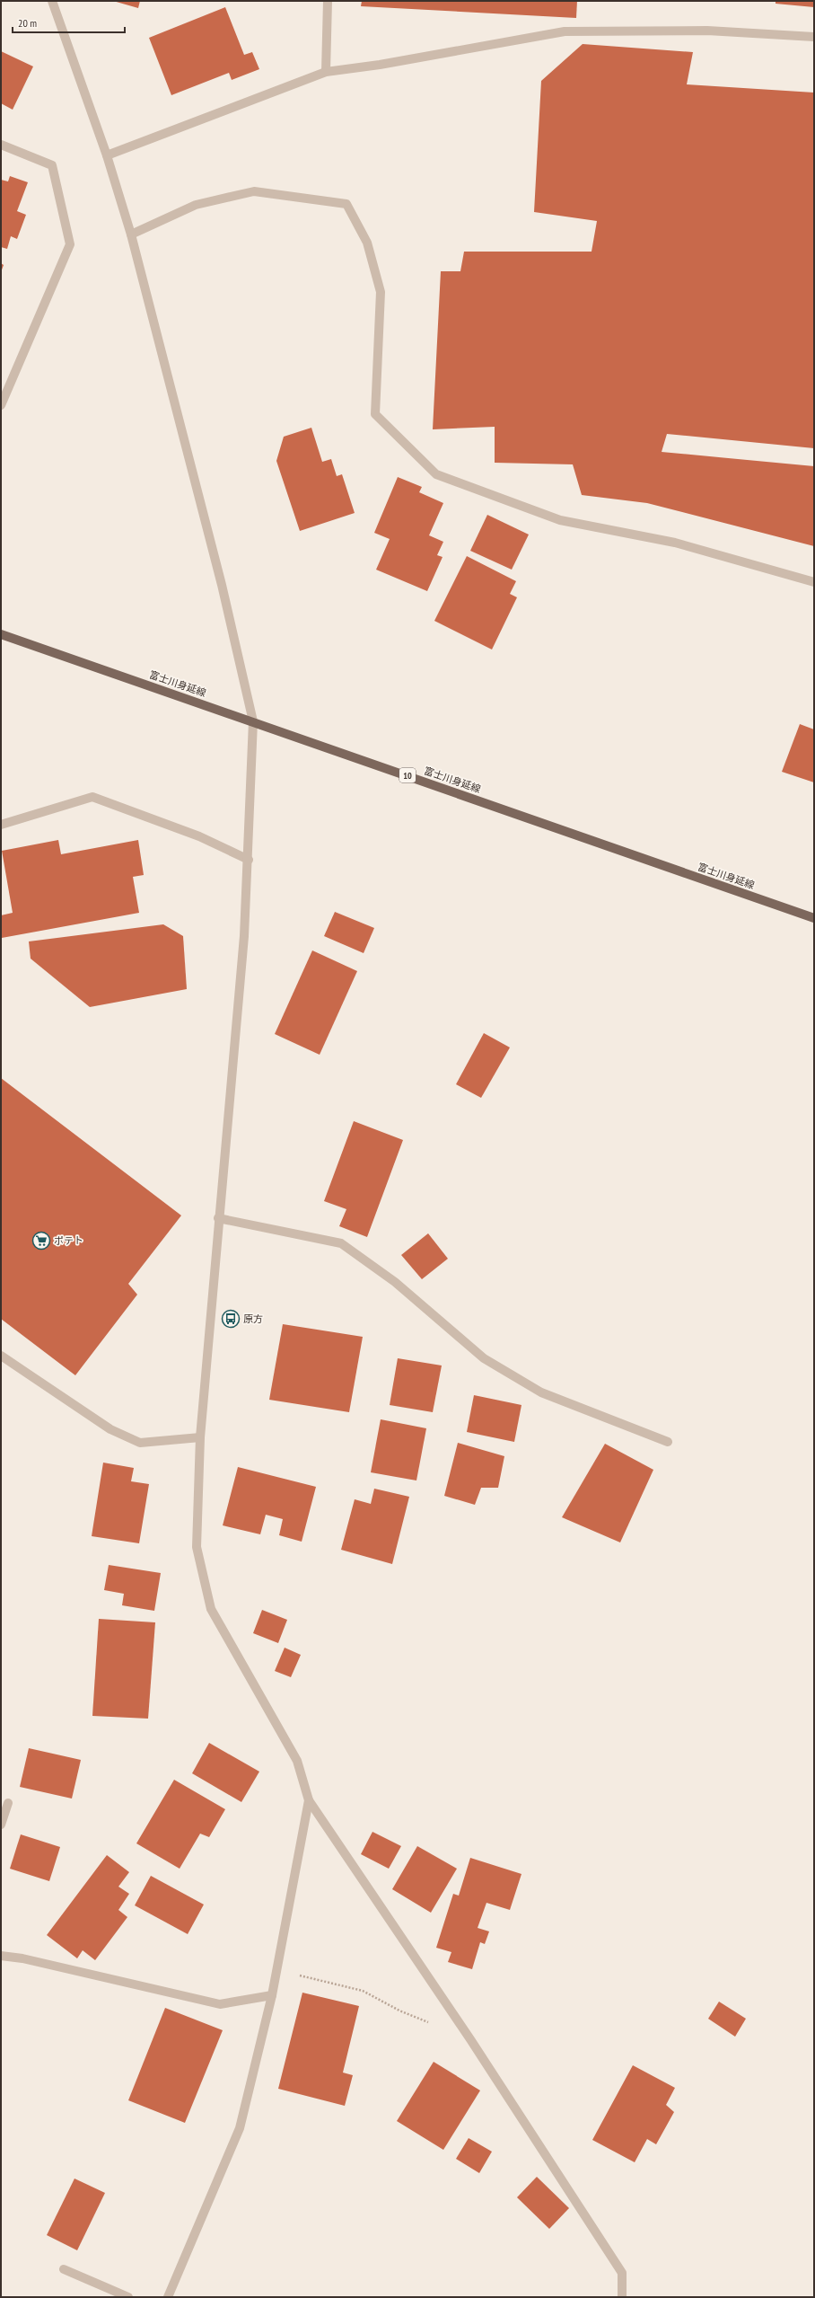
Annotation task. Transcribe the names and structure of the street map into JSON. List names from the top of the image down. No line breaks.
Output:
{"streets":{"main road":["富士川身延線","10"]},"places":{"supermarket":["ポテト"],"bus stop":["原方"]},"scale_bar":"20 m"}
